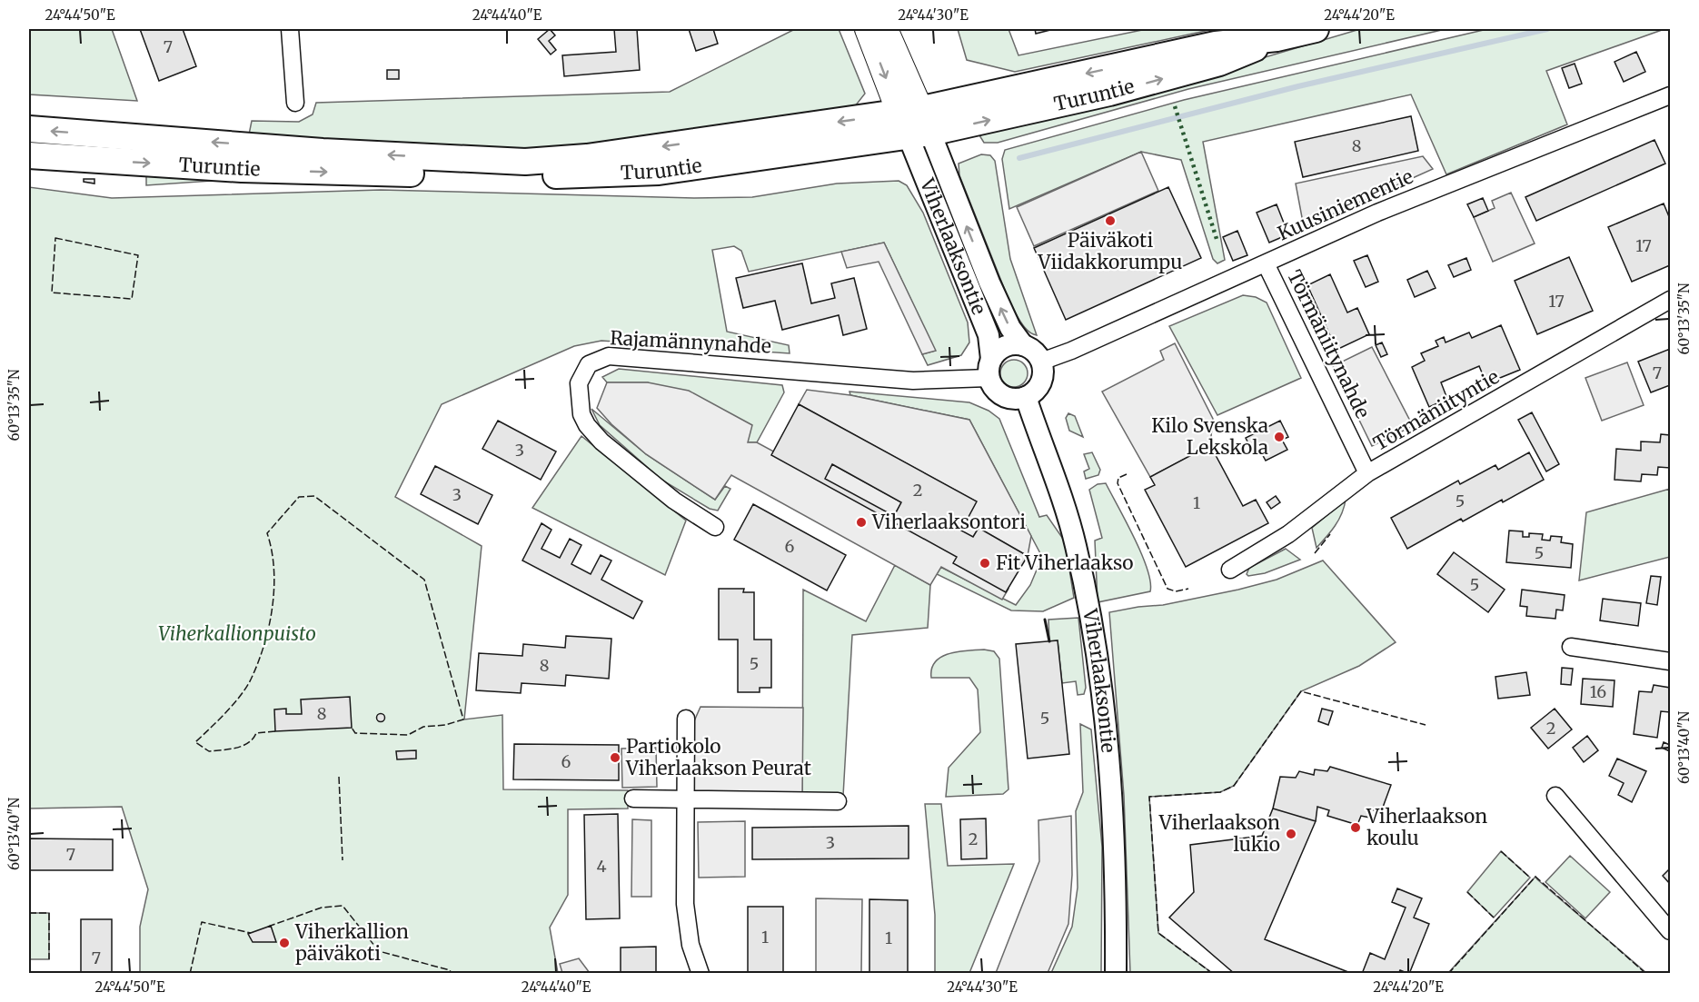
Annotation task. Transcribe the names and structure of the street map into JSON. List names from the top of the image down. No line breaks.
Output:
{"streets":{"main road":["Turuntie"],"street":["Kuusiniementie","Viherlaaksontie","Rajamännynahde","Törmäniitynahde","Törmäniityntie"]},"crossings":[["Turuntie","Viherlaaksontie"],["Kuusiniementie","Viherlaaksontie"],["Kuusiniementie","Rajamännynahde"],["Kuusiniementie","Törmäniitynahde"],["Viherlaaksontie","Rajamännynahde"],["Törmäniitynahde","Törmäniityntie"]],"parks":["Viherkallionpuisto"],"places":["Päiväkoti Viidakkorumpu","Kilo Svenska Lekskola","Viherlaaksontori","Fit Viherlaakso","Partiokolo Viherlaakson Peurat","Viherlaakson koulu","Viherlaakson lukio","Viherkallion päiväkoti"],"house_numbers":["7","8","17","17","7","3","2","3","5","1","6","5","5","5","8","16","8","5","2","6","2","3","7","4","1","1","7"],"coordinates":["24°44'50\"E","24°44'40\"E","24°44'30\"E","24°44'20\"E","60°13'35\"N","60°13'40\"N"]}
